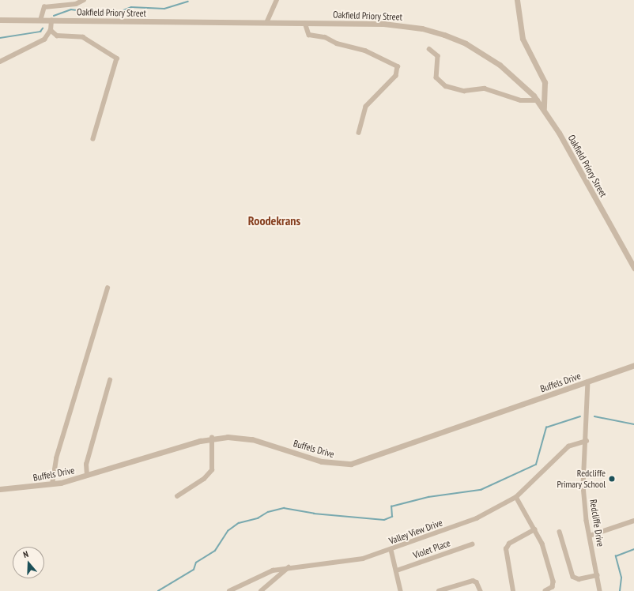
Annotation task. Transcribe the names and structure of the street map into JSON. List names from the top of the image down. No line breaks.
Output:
{"streets":{"street":["Oakfield Priory Street","Buffels Drive","Redcliffe Drive","Valley View Drive","Violet Place"]},"crossings":[["Buffels Drive","Redcliffe Drive"],["Redcliffe Drive","Valley View Drive"]],"districts":["Roodekrans"],"places":["Redcliffe Primary School"],"north":"top"}
